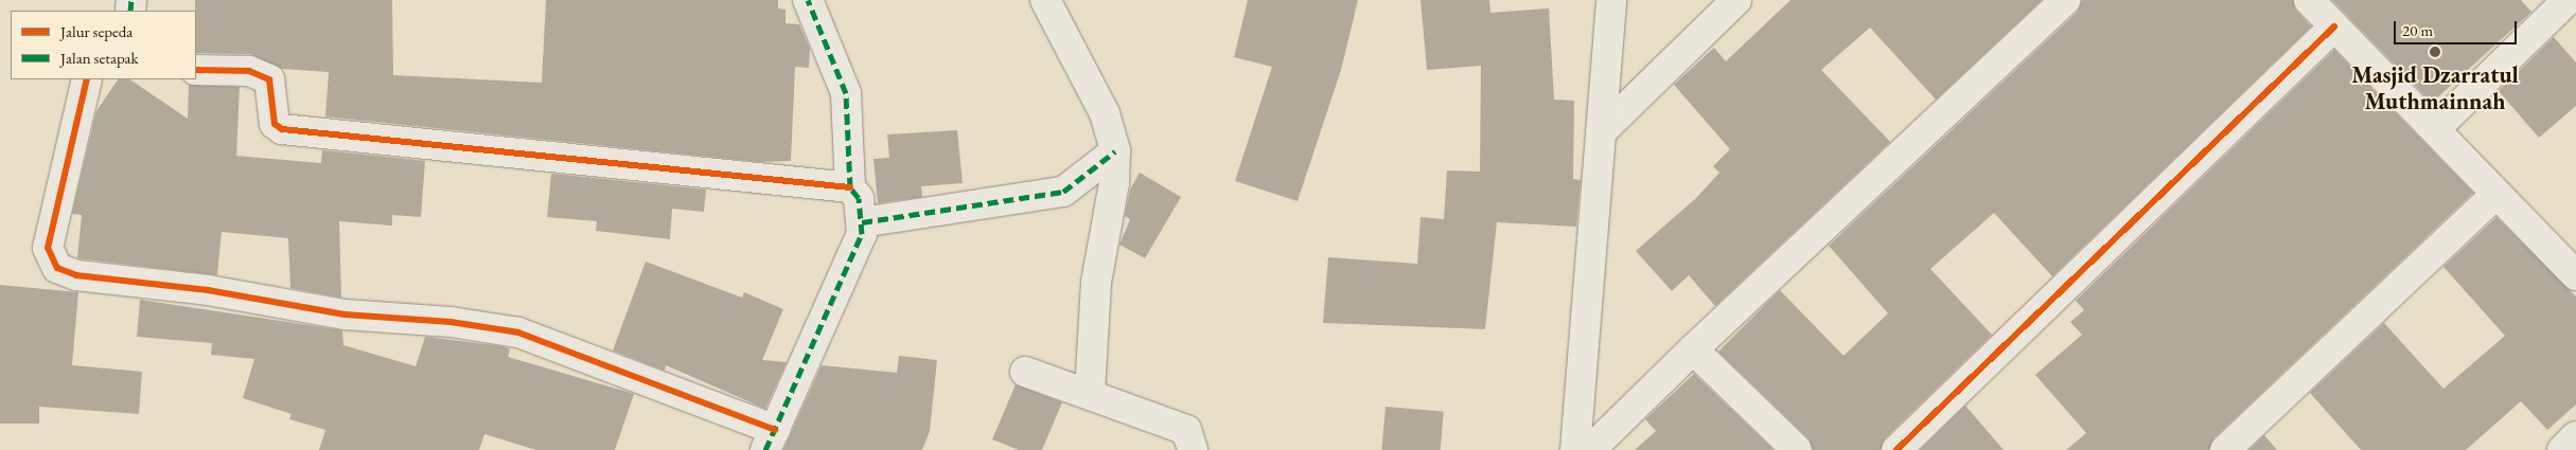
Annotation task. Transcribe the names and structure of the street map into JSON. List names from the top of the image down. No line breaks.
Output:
{"places":["Masjid Dzarratul Muthmainnah"],"legend":["Jalur sepeda","Jalan setapak"],"scale_bar":"20 m"}
